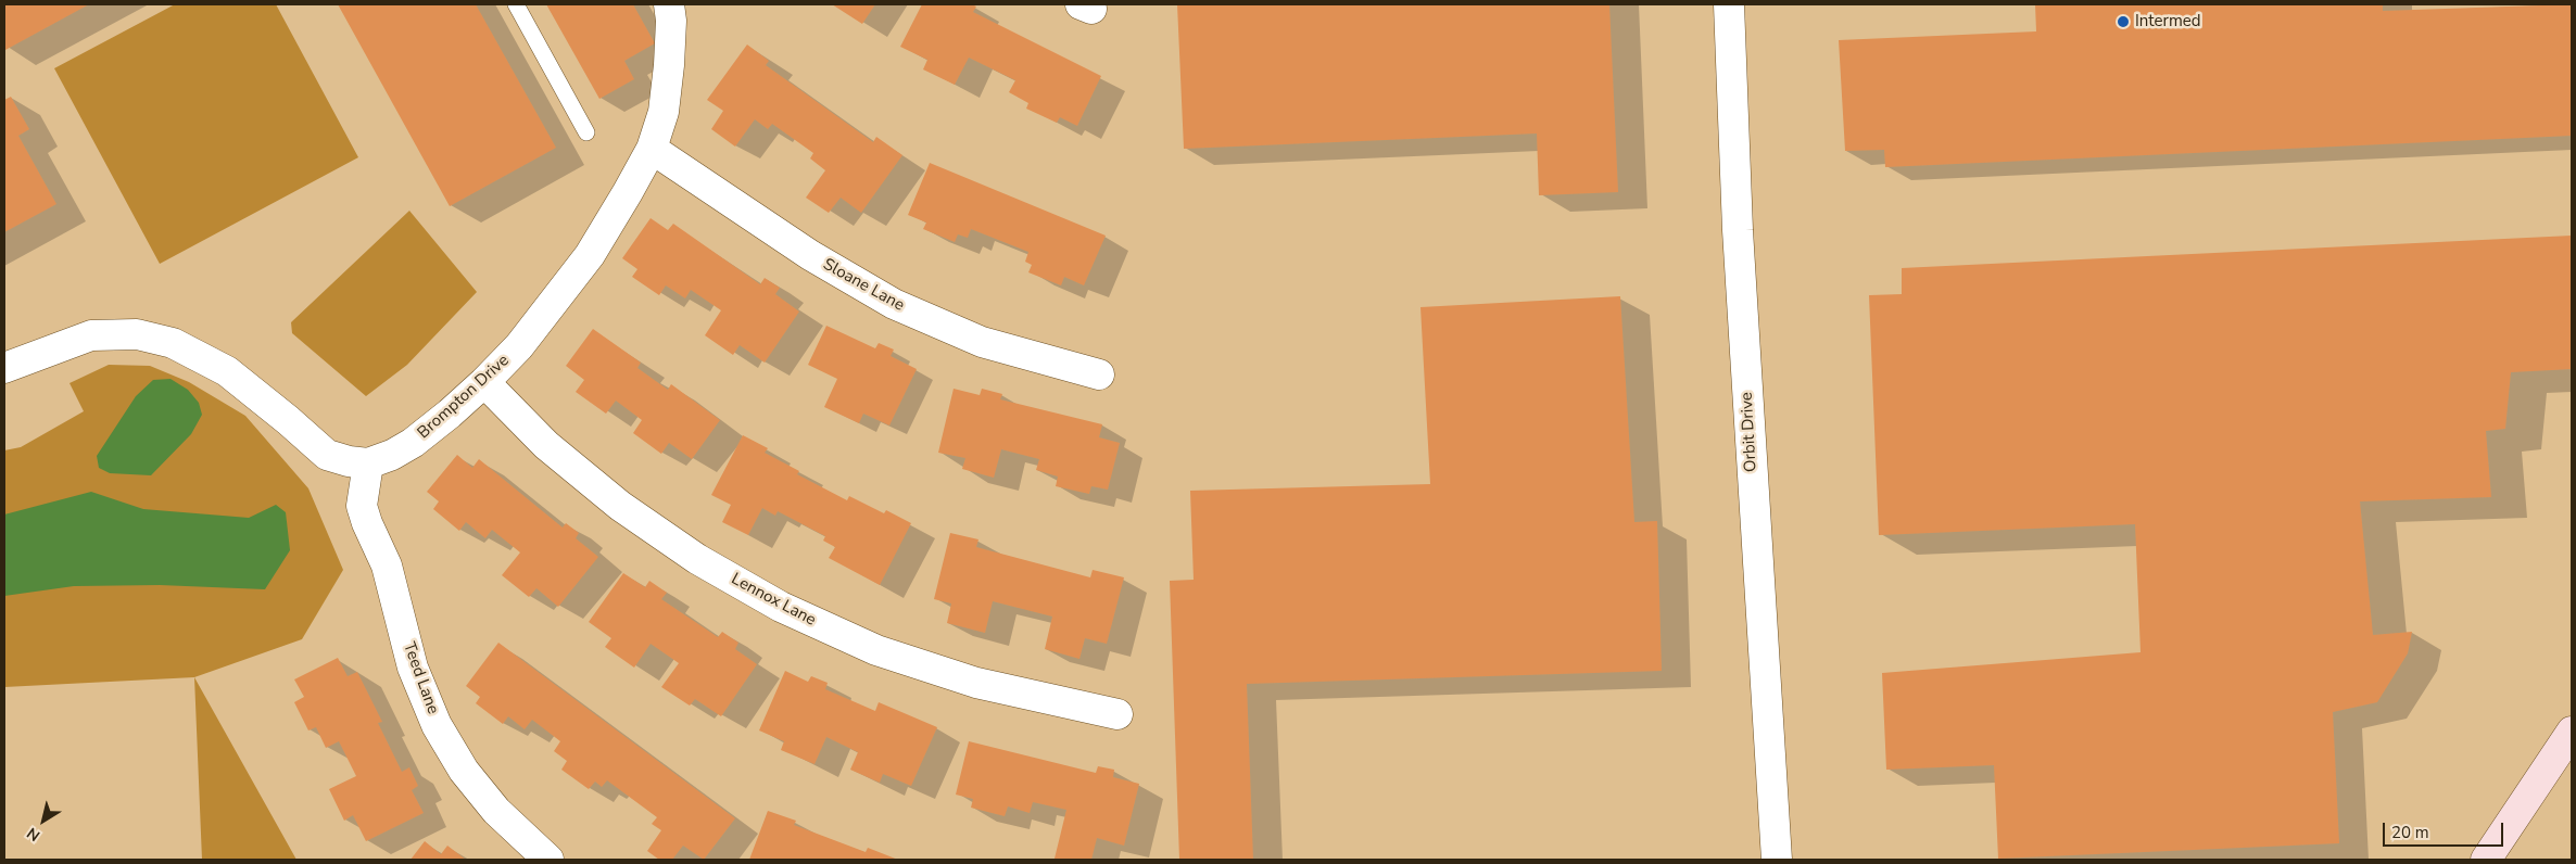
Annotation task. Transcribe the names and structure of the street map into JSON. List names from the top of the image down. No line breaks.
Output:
{"streets":{"street":["Sloane Lane","Brompton Drive","Orbit Drive","Lennox Lane","Teed Lane"]},"crossings":[["Sloane Lane","Brompton Drive"],["Brompton Drive","Lennox Lane"],["Brompton Drive","Teed Lane"]],"places":["Intermed"],"scale_bar":"20 m","north":"bottom left"}
